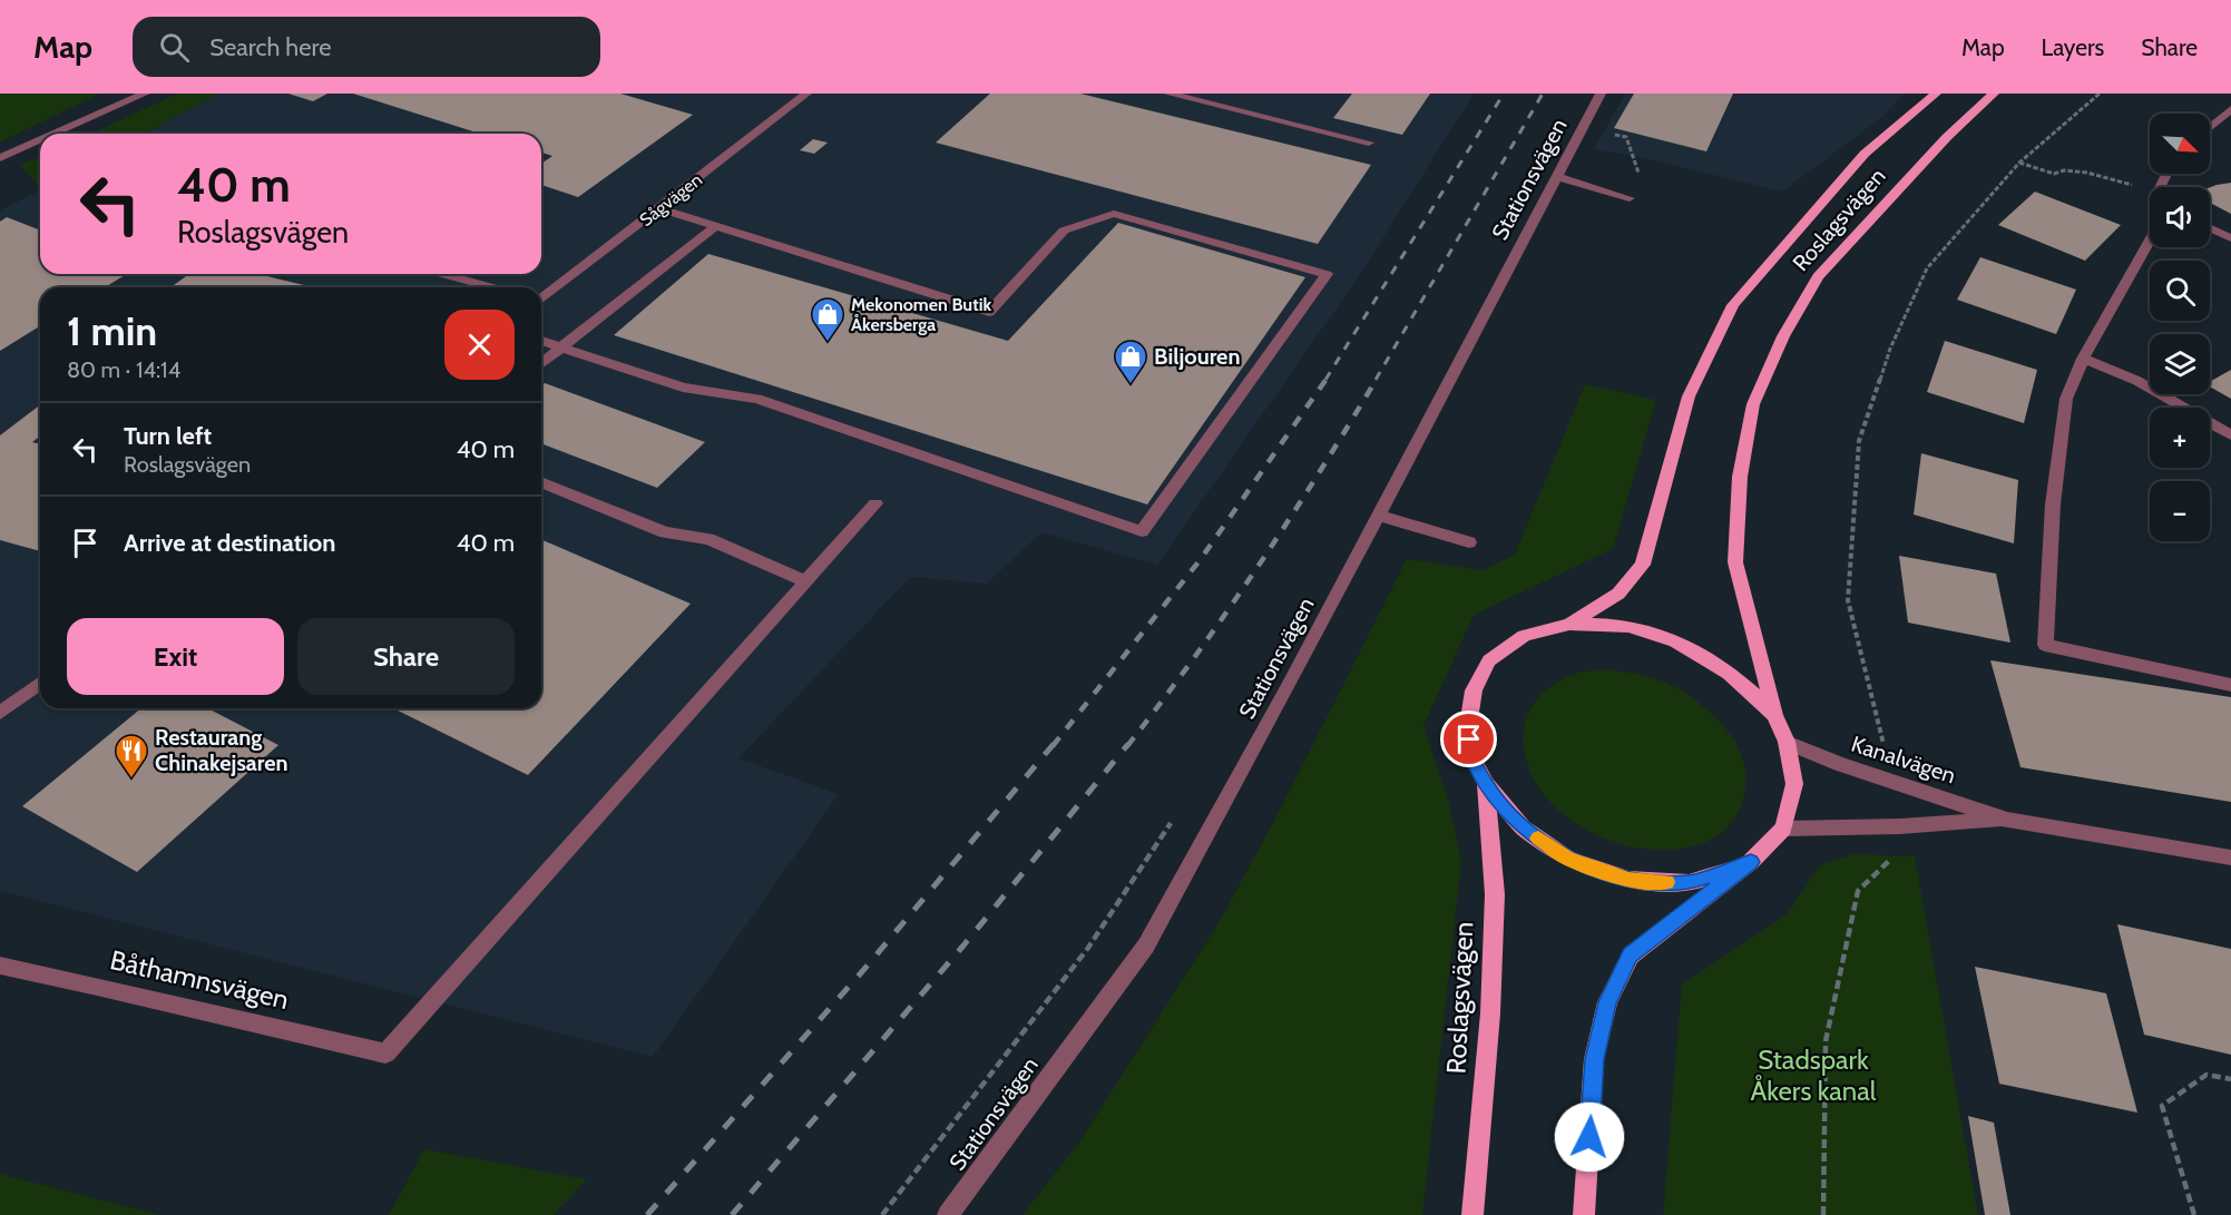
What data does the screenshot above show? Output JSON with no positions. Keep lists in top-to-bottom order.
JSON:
{
  "streets": {
    "main road": ["Roslagsvägen"],
    "street": [
      "Stationsvägen",
      "Sågvägen",
      "Kanalvägen",
      "Båthamnsvägen"
    ]
  },
  "crossings": [
    ["Roslagsvägen", "Kanalvägen"]
  ],
  "parks": ["Stadspark Åkers kanal"],
  "places": {
    "shop": ["Mekonomen Butik Åkersberga", "Biljouren"],
    "restaurant": ["Restaurang Chinakejsaren"]
  },
  "north": "bottom right",
  "page": {
    "header": "Map",
    "search": "Search here",
    "nav": ["Map", "Layers", "Share"],
    "map_buttons": ["+", "−"],
    "turn": ["40 m", "Roslagsvägen"],
    "heading": ["1 min", "80 m · 14:14"],
    "list": [
      {
        "name": "Turn left",
        "note": "Roslagsvägen",
        "value": "40 m"
      },
      {
        "name": "Arrive at destination",
        "value": "40 m"
      }
    ],
    "buttons": ["Exit", "Share"]
  }
}
